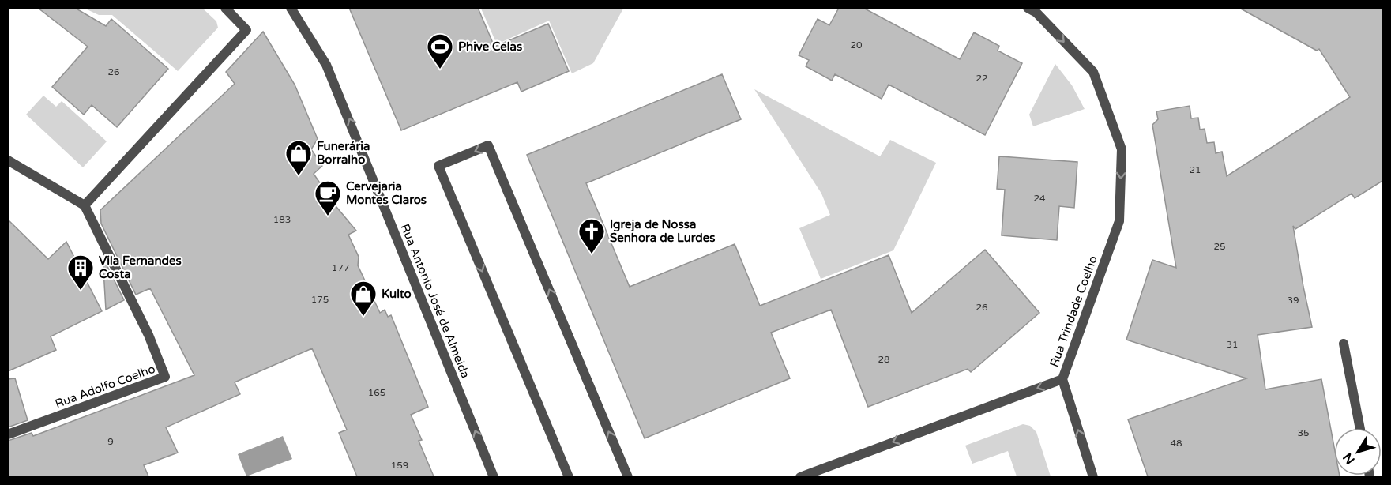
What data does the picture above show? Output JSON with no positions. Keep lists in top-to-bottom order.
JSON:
{
  "streets": {
    "street": ["Rua António José de Almeida", "Rua Trindade Coelho", "Rua Adolfo Coelho"]
  },
  "one_way": ["Rua António José de Almeida"],
  "places": {
    "sports": ["Phive Celas"],
    "shop": ["Funerária Borralho", "Kulto"],
    "cafe": ["Cervejaria Montes Claros"],
    "church": ["Igreja de Nossa Senhora de Lurdes"],
    "building": ["Vila Fernandes Costa"]
  },
  "house_numbers": [
    "20",
    "26",
    "22",
    "21",
    "24",
    "183",
    "25",
    "177",
    "175",
    "39",
    "26",
    "31",
    "28",
    "165",
    "35",
    "9",
    "48",
    "159"
  ],
  "north": "bottom left"
}
